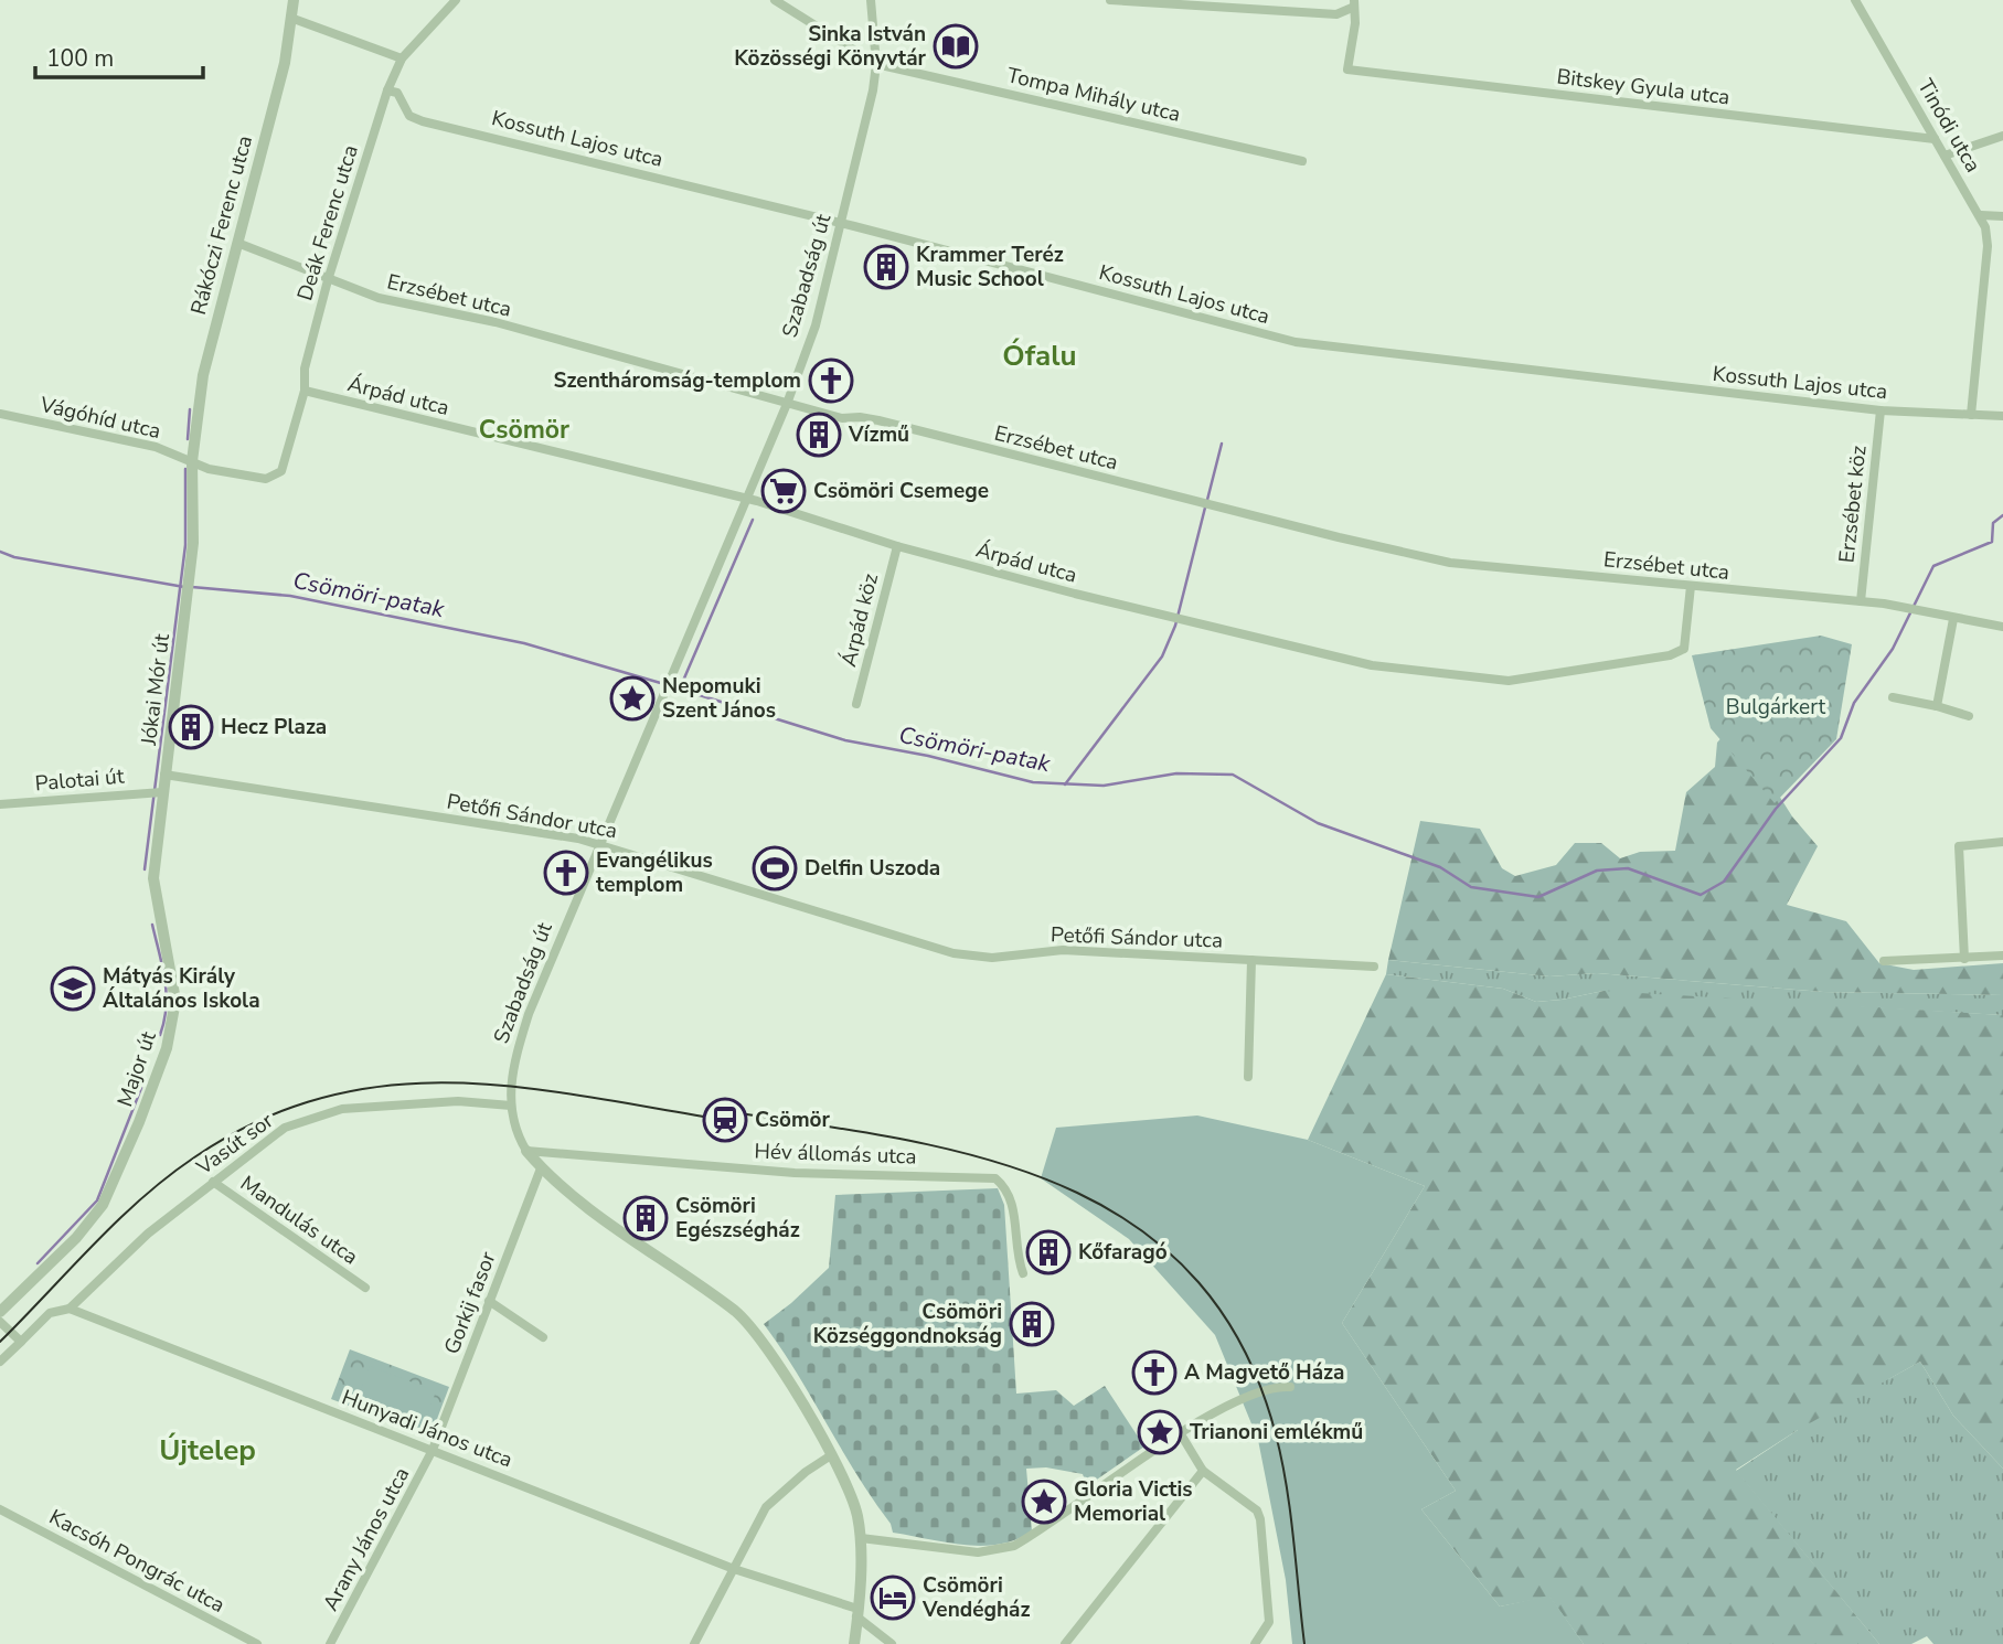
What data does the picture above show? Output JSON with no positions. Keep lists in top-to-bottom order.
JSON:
{
  "streets": {
    "street": [
      "Bitskey Gyula utca",
      "Tompa Mihály utca",
      "Tinódi utca",
      "Kossuth Lajos utca",
      "Deák Ferenc utca",
      "Rákóczi Ferenc utca",
      "Szabadság út",
      "Erzsébet utca",
      "Árpád utca",
      "Vágóhíd utca",
      "Erzsébet köz",
      "Árpád köz",
      "Jókai Mór út",
      "Palotai út",
      "Petőfi Sándor utca",
      "Major út",
      "Vasút sor",
      "Hév állomás utca",
      "Mandulás utca",
      "Gorkij fasor",
      "Hunyadi János utca",
      "Arany János utca",
      "Kacsóh Pongrác utca"
    ]
  },
  "crossings": [
    ["Bitskey Gyula utca", "Tinódi utca"],
    ["Tompa Mihály utca", "Szabadság út"],
    ["Tinódi utca", "Kossuth Lajos utca"],
    ["Kossuth Lajos utca", "Deák Ferenc utca"],
    ["Kossuth Lajos utca", "Szabadság út"],
    ["Kossuth Lajos utca", "Erzsébet köz"],
    ["Deák Ferenc utca", "Erzsébet utca"],
    ["Deák Ferenc utca", "Árpád utca"],
    ["Deák Ferenc utca", "Vágóhíd utca"],
    ["Rákóczi Ferenc utca", "Erzsébet utca"],
    ["Rákóczi Ferenc utca", "Vágóhíd utca"],
    ["Rákóczi Ferenc utca", "Jókai Mór út"],
    ["Szabadság út", "Erzsébet utca"],
    ["Szabadság út", "Árpád utca"],
    ["Szabadság út", "Petőfi Sándor utca"],
    ["Szabadság út", "Vasút sor"],
    ["Szabadság út", "Hév állomás utca"],
    ["Szabadság út", "Gorkij fasor"],
    ["Szabadság út", "Hunyadi János utca"],
    ["Erzsébet utca", "Árpád utca"],
    ["Erzsébet utca", "Erzsébet köz"],
    ["Árpád utca", "Árpád köz"],
    ["Vágóhíd utca", "Jókai Mór út"],
    ["Jókai Mór út", "Palotai út"],
    ["Jókai Mór út", "Petőfi Sándor utca"],
    ["Jókai Mór út", "Major út"],
    ["Palotai út", "Major út"],
    ["Vasút sor", "Mandulás utca"],
    ["Vasút sor", "Hunyadi János utca"],
    ["Gorkij fasor", "Hunyadi János utca"],
    ["Gorkij fasor", "Arany János utca"],
    ["Hunyadi János utca", "Arany János utca"]
  ],
  "districts": ["Ófalu", "Csömör", "Újtelep"],
  "water": ["Csömöri-patak"],
  "parks": ["Bulgárkert"],
  "places": {
    "library": ["Sinka István Közösségi Könyvtár"],
    "building": [
      "Krammer Teréz Music School",
      "Vízmű",
      "Hecz Plaza",
      "Csömöri Egészségház",
      "Kőfaragó",
      "Csömöri Községgondnokság"
    ],
    "church": ["Szentháromság-templom", "Evangélikus templom", "A Magvető Háza"],
    "supermarket": ["Csömöri Csemege"],
    "place": ["Nepomuki Szent János", "Trianoni emlékmű", "Gloria Victis Memorial"],
    "sports": ["Delfin Uszoda"],
    "school or university": ["Mátyás Király Általános Iskola"],
    "station": ["Csömör"],
    "hotel": ["Csömöri Vendégház"]
  },
  "scale_bar": "100 m"
}
